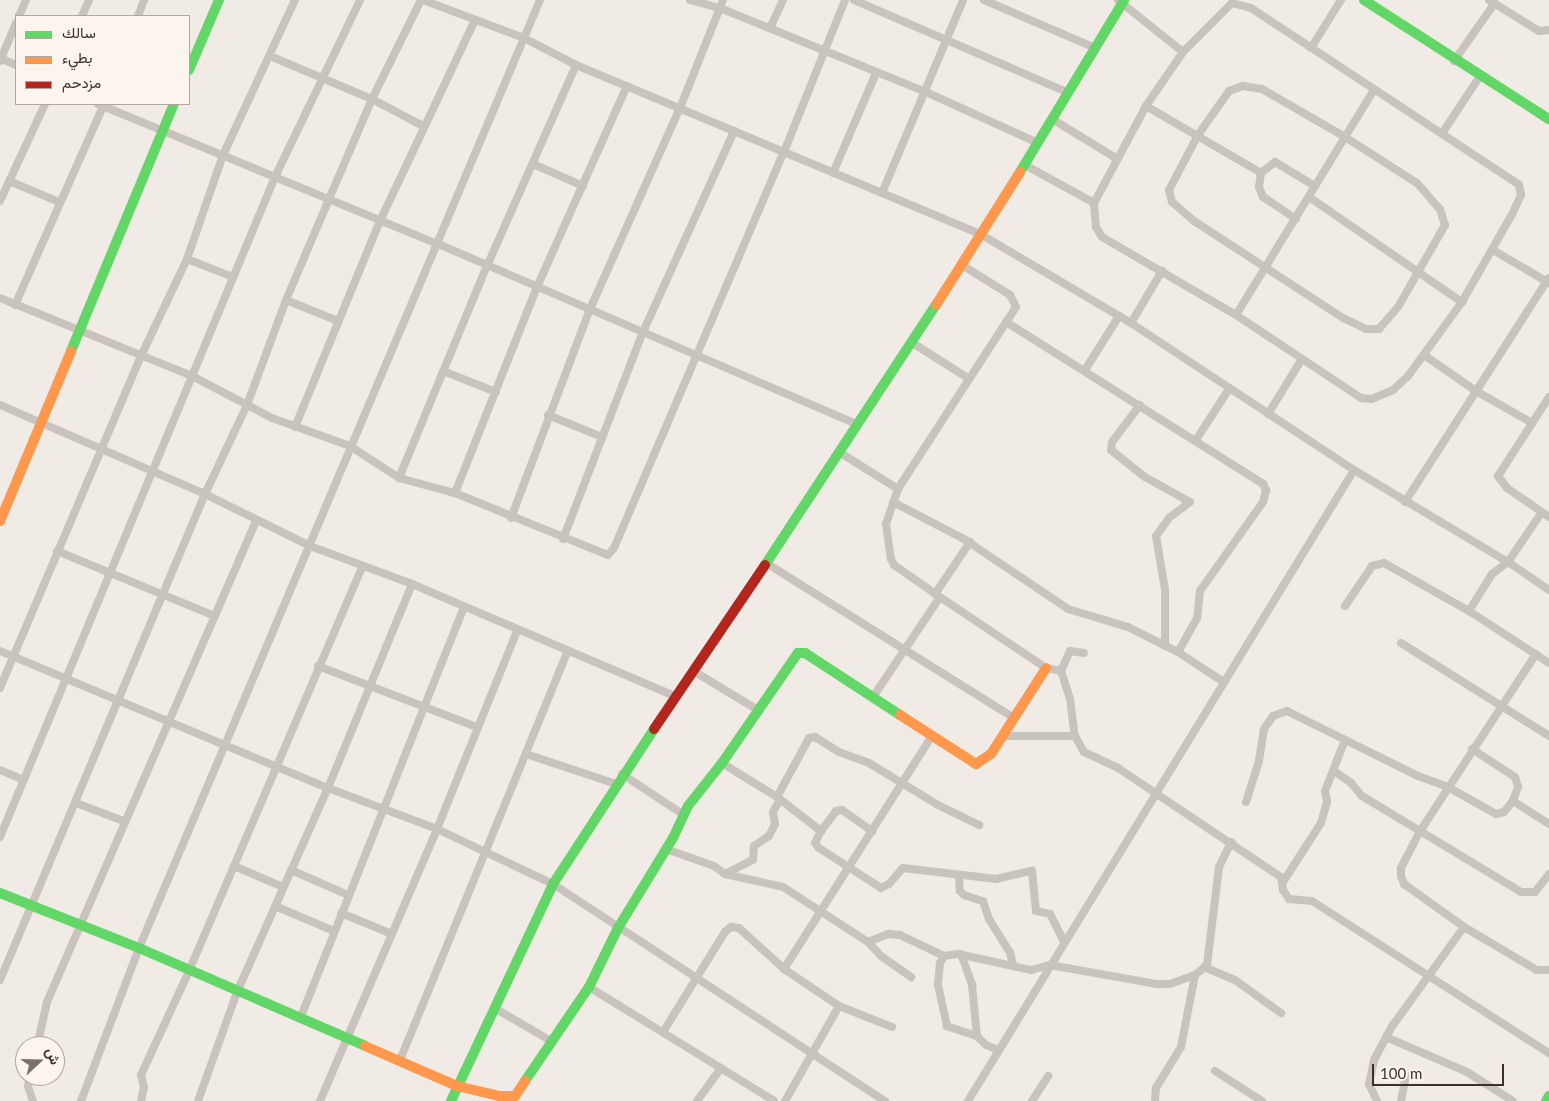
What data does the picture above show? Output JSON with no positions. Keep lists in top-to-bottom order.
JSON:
{
  "legend": ["سالك", "بطيء", "مزدحم"],
  "scale_bar": "100 m",
  "north": "right"
}
